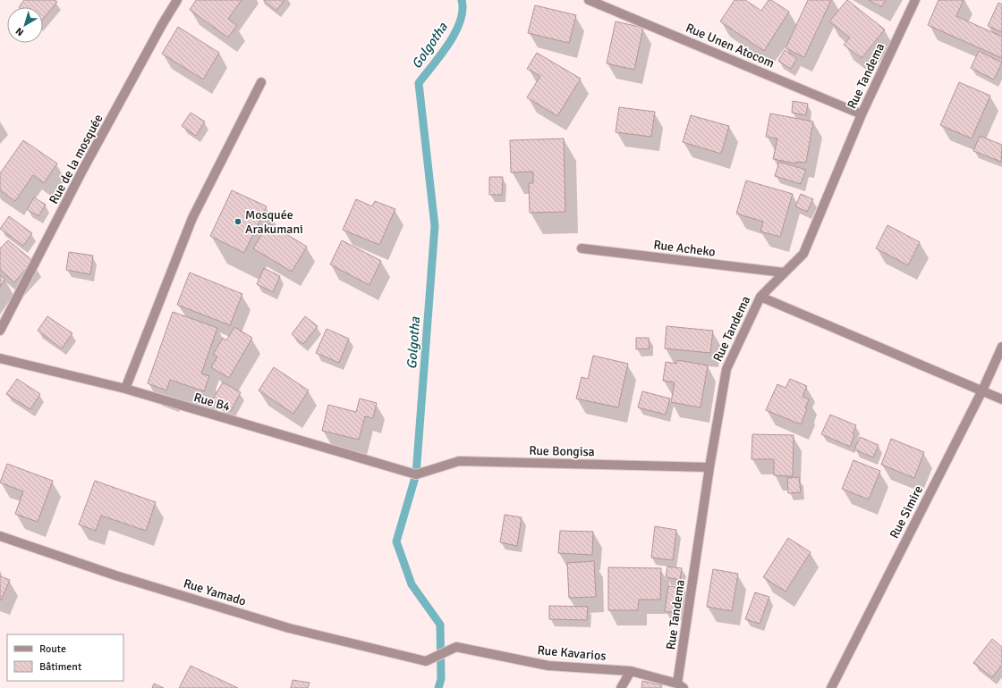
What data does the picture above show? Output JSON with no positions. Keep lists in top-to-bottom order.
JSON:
{
  "streets": {
    "street": [
      "Rue Unen Atocom",
      "Rue Tandema",
      "Rue de la mosquée",
      "Rue Acheko",
      "Rue B4",
      "Rue Bongisa",
      "Rue Simire",
      "Rue Yamado",
      "Rue Kavarios"
    ]
  },
  "crossings": [
    ["Rue Unen Atocom", "Rue Tandema"],
    ["Rue Tandema", "Rue Acheko"],
    ["Rue Tandema", "Rue Bongisa"],
    ["Rue Tandema", "Rue Kavarios"],
    ["Rue B4", "Rue Bongisa"],
    ["Rue Yamado", "Rue Kavarios"]
  ],
  "water": ["Golgotha"],
  "places": ["Mosquée Arakumani"],
  "legend": ["Route", "Bâtiment"],
  "north": "bottom left"
}
